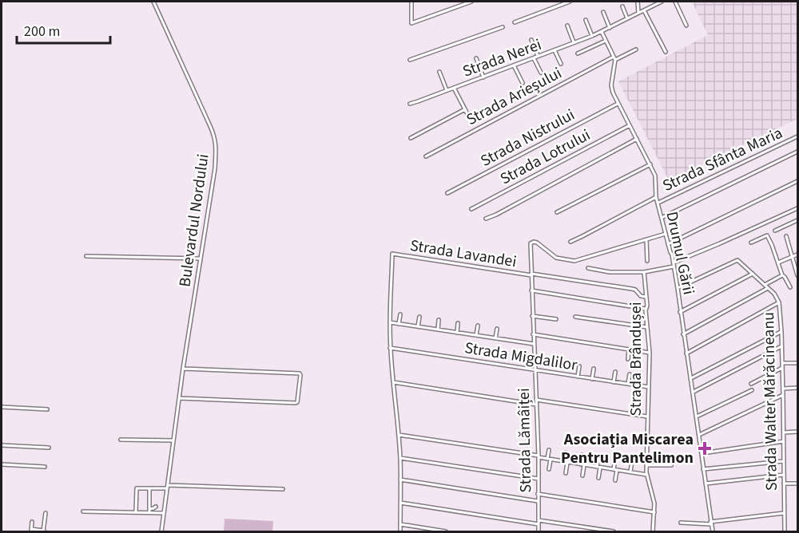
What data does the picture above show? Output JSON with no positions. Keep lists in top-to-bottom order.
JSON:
{
  "streets": {
    "street": [
      "Strada Nerei",
      "Strada Arieșului",
      "Strada Nistrului",
      "Strada Lotrului",
      "Strada Sfânta Maria",
      "Bulevardul Nordului",
      "Strada Lavandei",
      "Drumul Gării",
      "Strada Migdalilor",
      "Strada Brândușei",
      "Strada Walter Mărăcineanu",
      "Strada Lămâiței"
    ]
  },
  "crossings": [
    ["Strada Arieșului", "Drumul Gării"],
    ["Strada Nistrului", "Drumul Gării"],
    ["Strada Lotrului", "Drumul Gării"],
    ["Strada Sfânta Maria", "Drumul Gării"],
    ["Strada Lavandei", "Strada Brândușei"],
    ["Strada Lavandei", "Strada Lămâiței"],
    ["Drumul Gării", "Strada Walter Mărăcineanu"],
    ["Strada Migdalilor", "Strada Brândușei"],
    ["Strada Migdalilor", "Strada Lămâiței"]
  ],
  "places": {
    "health": ["Asociația Miscarea Pentru Pantelimon"]
  },
  "scale_bar": "200 m"
}
